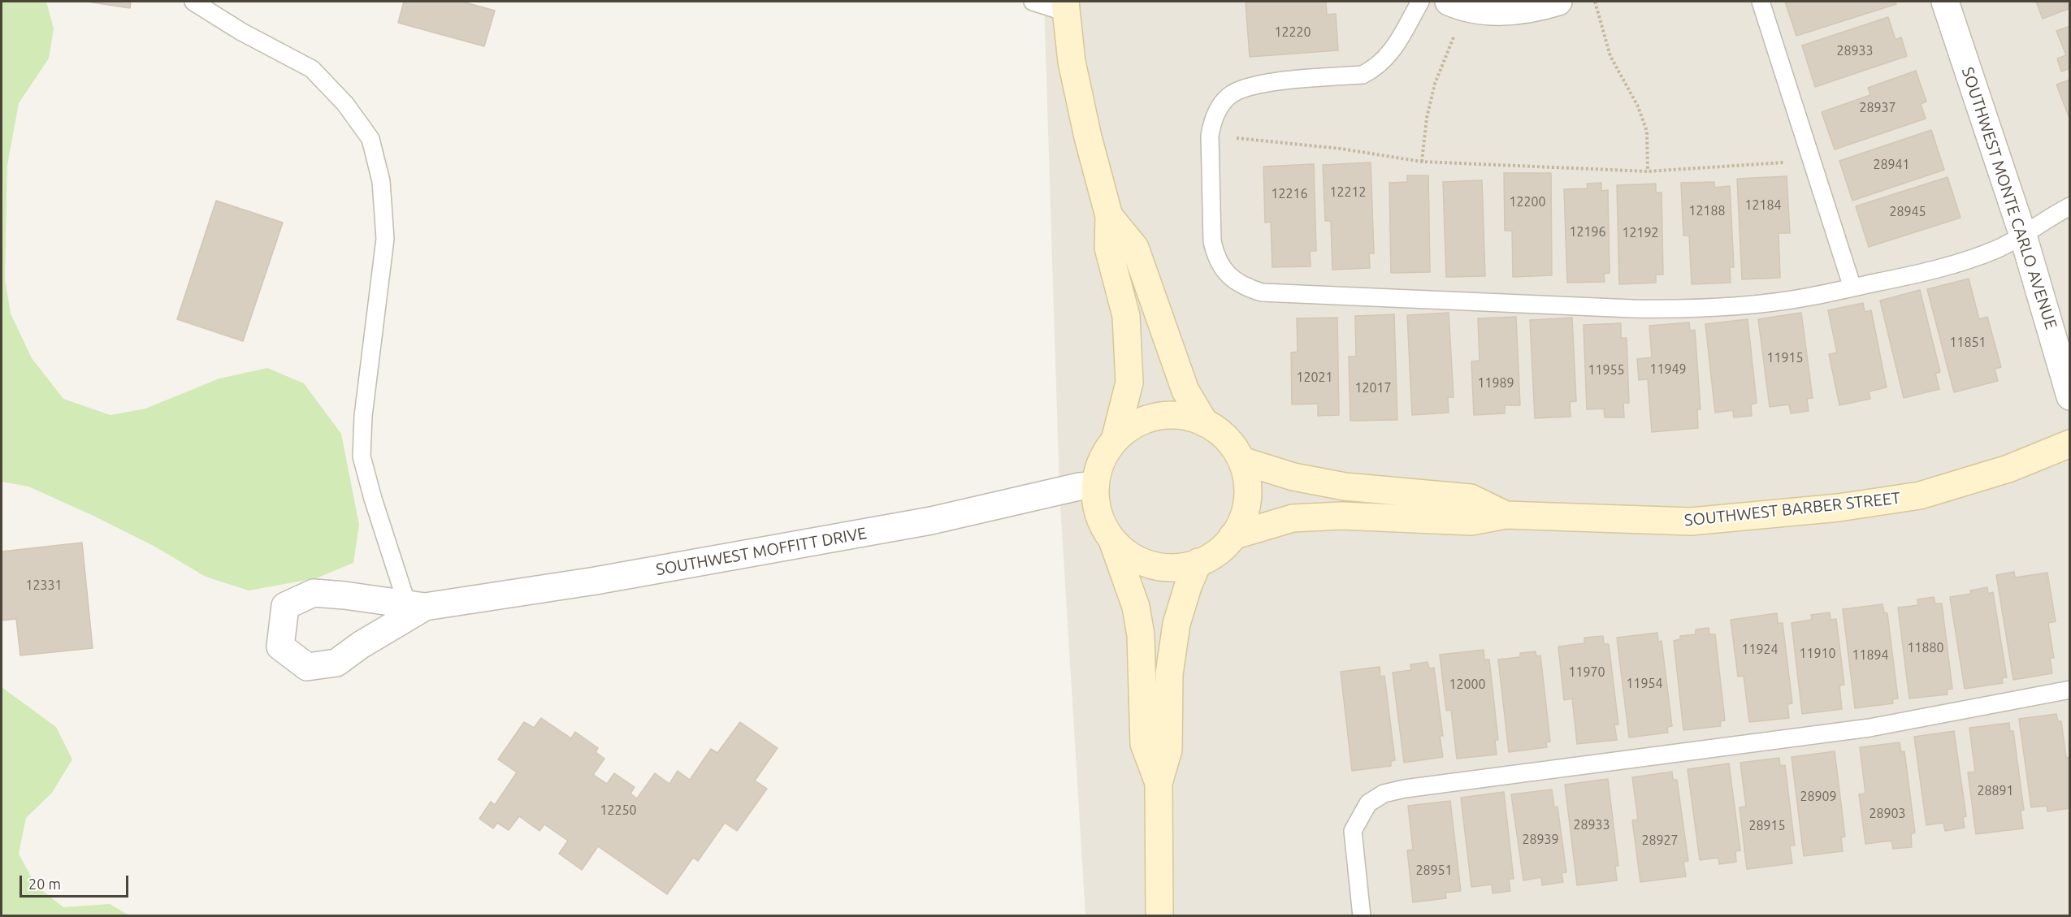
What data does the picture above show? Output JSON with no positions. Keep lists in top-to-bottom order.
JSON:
{
  "streets": {
    "main road": ["SOUTHWEST BARBER STREET"],
    "street": ["SOUTHWEST MONTE CARLO AVENUE", "SOUTHWEST MOFFITT DRIVE"]
  },
  "crossings": [
    ["SOUTHWEST BARBER STREET", "SOUTHWEST MOFFITT DRIVE"]
  ],
  "house_numbers": [
    "12220",
    "28933",
    "28937",
    "28941",
    "12212",
    "12216",
    "12200",
    "12184",
    "12188",
    "28945",
    "12196",
    "12192",
    "11851",
    "11915",
    "11949",
    "11955",
    "12021",
    "11989",
    "12017",
    "12331",
    "11880",
    "11924",
    "11910",
    "11894",
    "11970",
    "11954",
    "12000",
    "28891",
    "28909",
    "12250",
    "28903",
    "28933",
    "28915",
    "28939",
    "28927",
    "28951"
  ],
  "scale_bar": "20 m"
}
